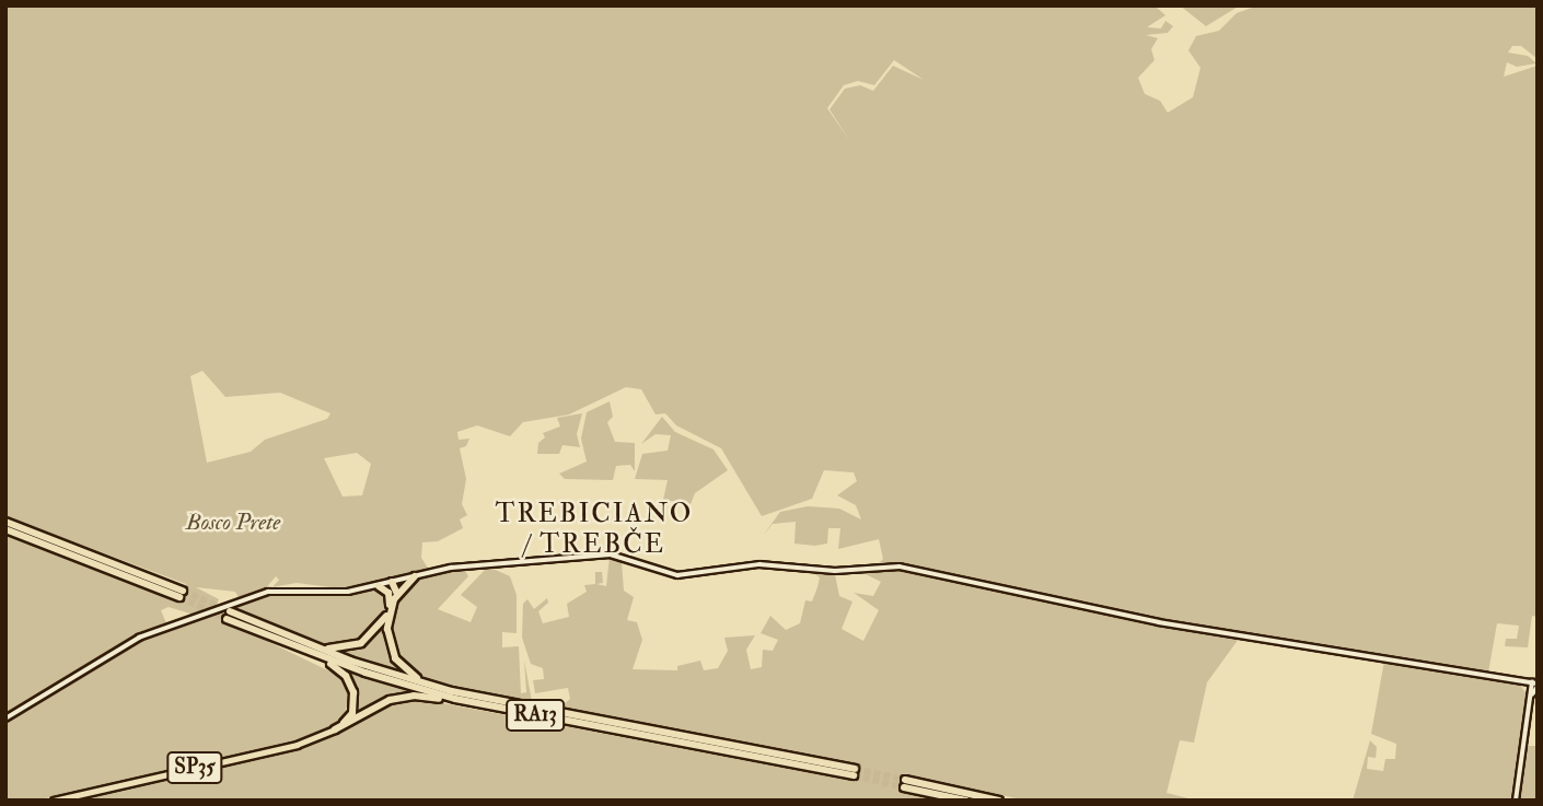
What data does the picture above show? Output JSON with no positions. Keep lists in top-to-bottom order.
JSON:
{
  "streets": {
    "highway": ["RA13"],
    "main road": ["SP35"]
  },
  "districts": ["TREBICIANO / TREBČE"],
  "parks": ["Bosco Prete"]
}
